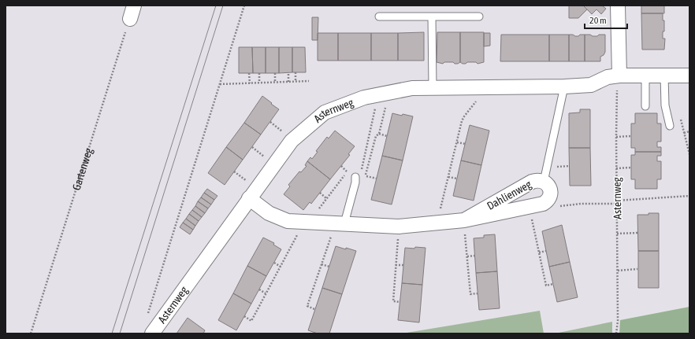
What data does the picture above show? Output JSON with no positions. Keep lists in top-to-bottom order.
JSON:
{
  "streets": {
    "street": ["Asternweg", "Dahlienweg"],
    "path": ["Gartenweg"]
  },
  "crossings": [
    ["Asternweg", "Dahlienweg"]
  ],
  "scale_bar": "20 m"
}
